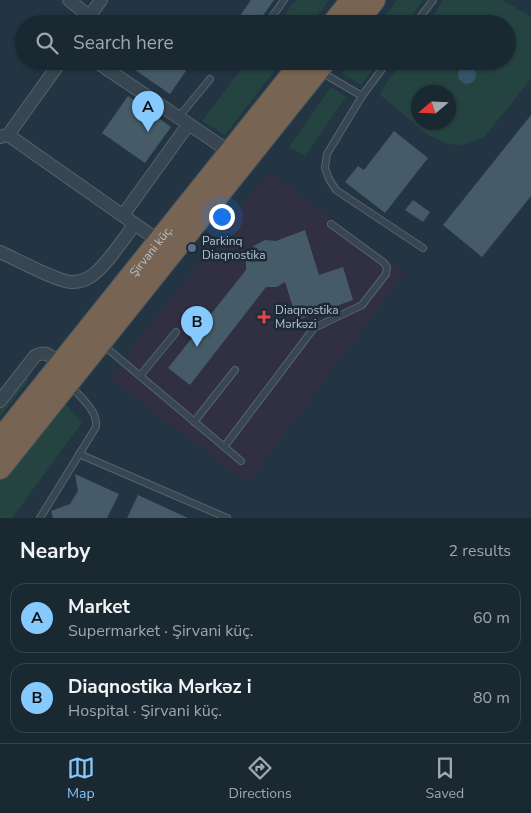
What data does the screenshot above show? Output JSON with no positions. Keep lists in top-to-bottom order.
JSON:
{
  "streets": {
    "highway": ["Şirvani küç."]
  },
  "places": {
    "other": ["Parkinq Diaqnostika"],
    "health": ["Diaqnostika Mərkəzi"]
  },
  "north": "left",
  "page": {
    "search": "Search here",
    "pins": ["A", "B"],
    "heading": ["Nearby", "2 results"],
    "list": [
      {
        "mark": "A",
        "name": "Market",
        "note": "Supermarket · Şirvani küç.",
        "value": "60 m"
      },
      {
        "mark": "B",
        "name": "Diaqnostika Mərkəz i",
        "note": "Hospital · Şirvani küç.",
        "value": "80 m"
      }
    ],
    "nav": ["Map", "Directions", "Saved"]
  }
}
